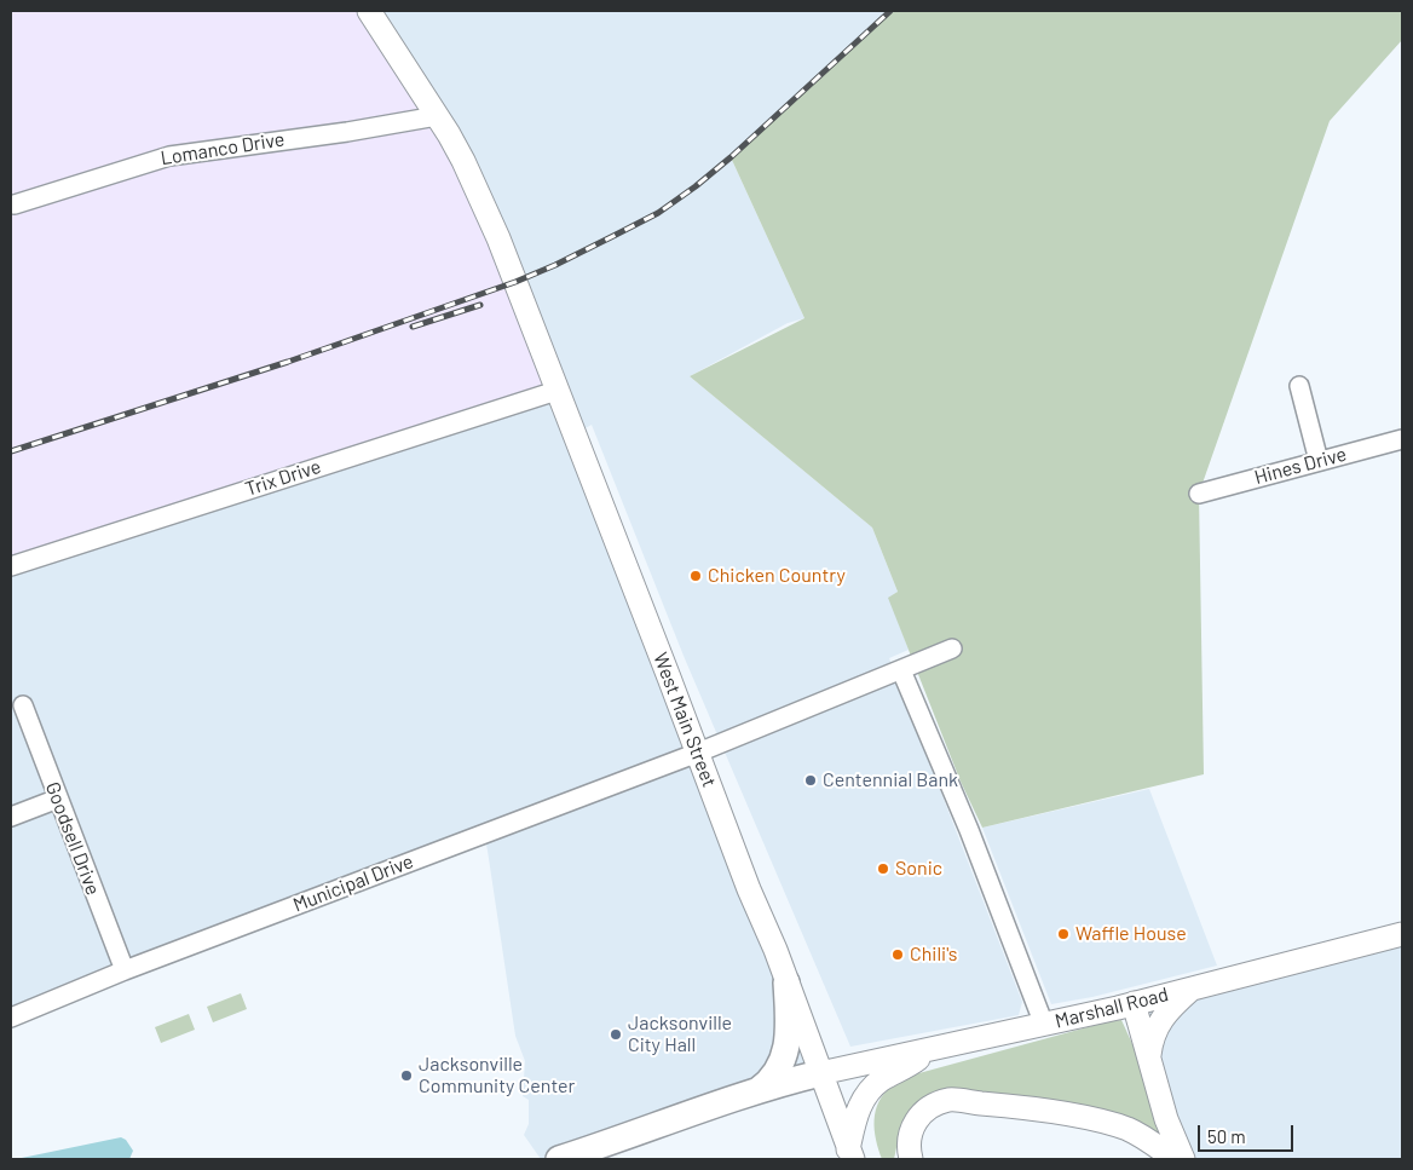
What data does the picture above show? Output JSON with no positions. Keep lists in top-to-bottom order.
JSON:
{
  "streets": {
    "main road": ["West Main Street", "Marshall Road"],
    "street": [
      "Lomanco Drive",
      "Hines Drive",
      "Trix Drive",
      "Goodsell Drive",
      "Municipal Drive"
    ]
  },
  "crossings": [
    ["Lomanco Drive", "West Main Street"],
    ["Trix Drive", "West Main Street"],
    ["West Main Street", "Municipal Drive"],
    ["West Main Street", "Marshall Road"],
    ["Goodsell Drive", "Municipal Drive"]
  ],
  "places": [
    "Chicken Country",
    "Centennial Bank",
    "Sonic",
    "Waffle House",
    "Chili's",
    "Jacksonville City Hall",
    "Jacksonville Community Center"
  ],
  "scale_bar": "50 m"
}
